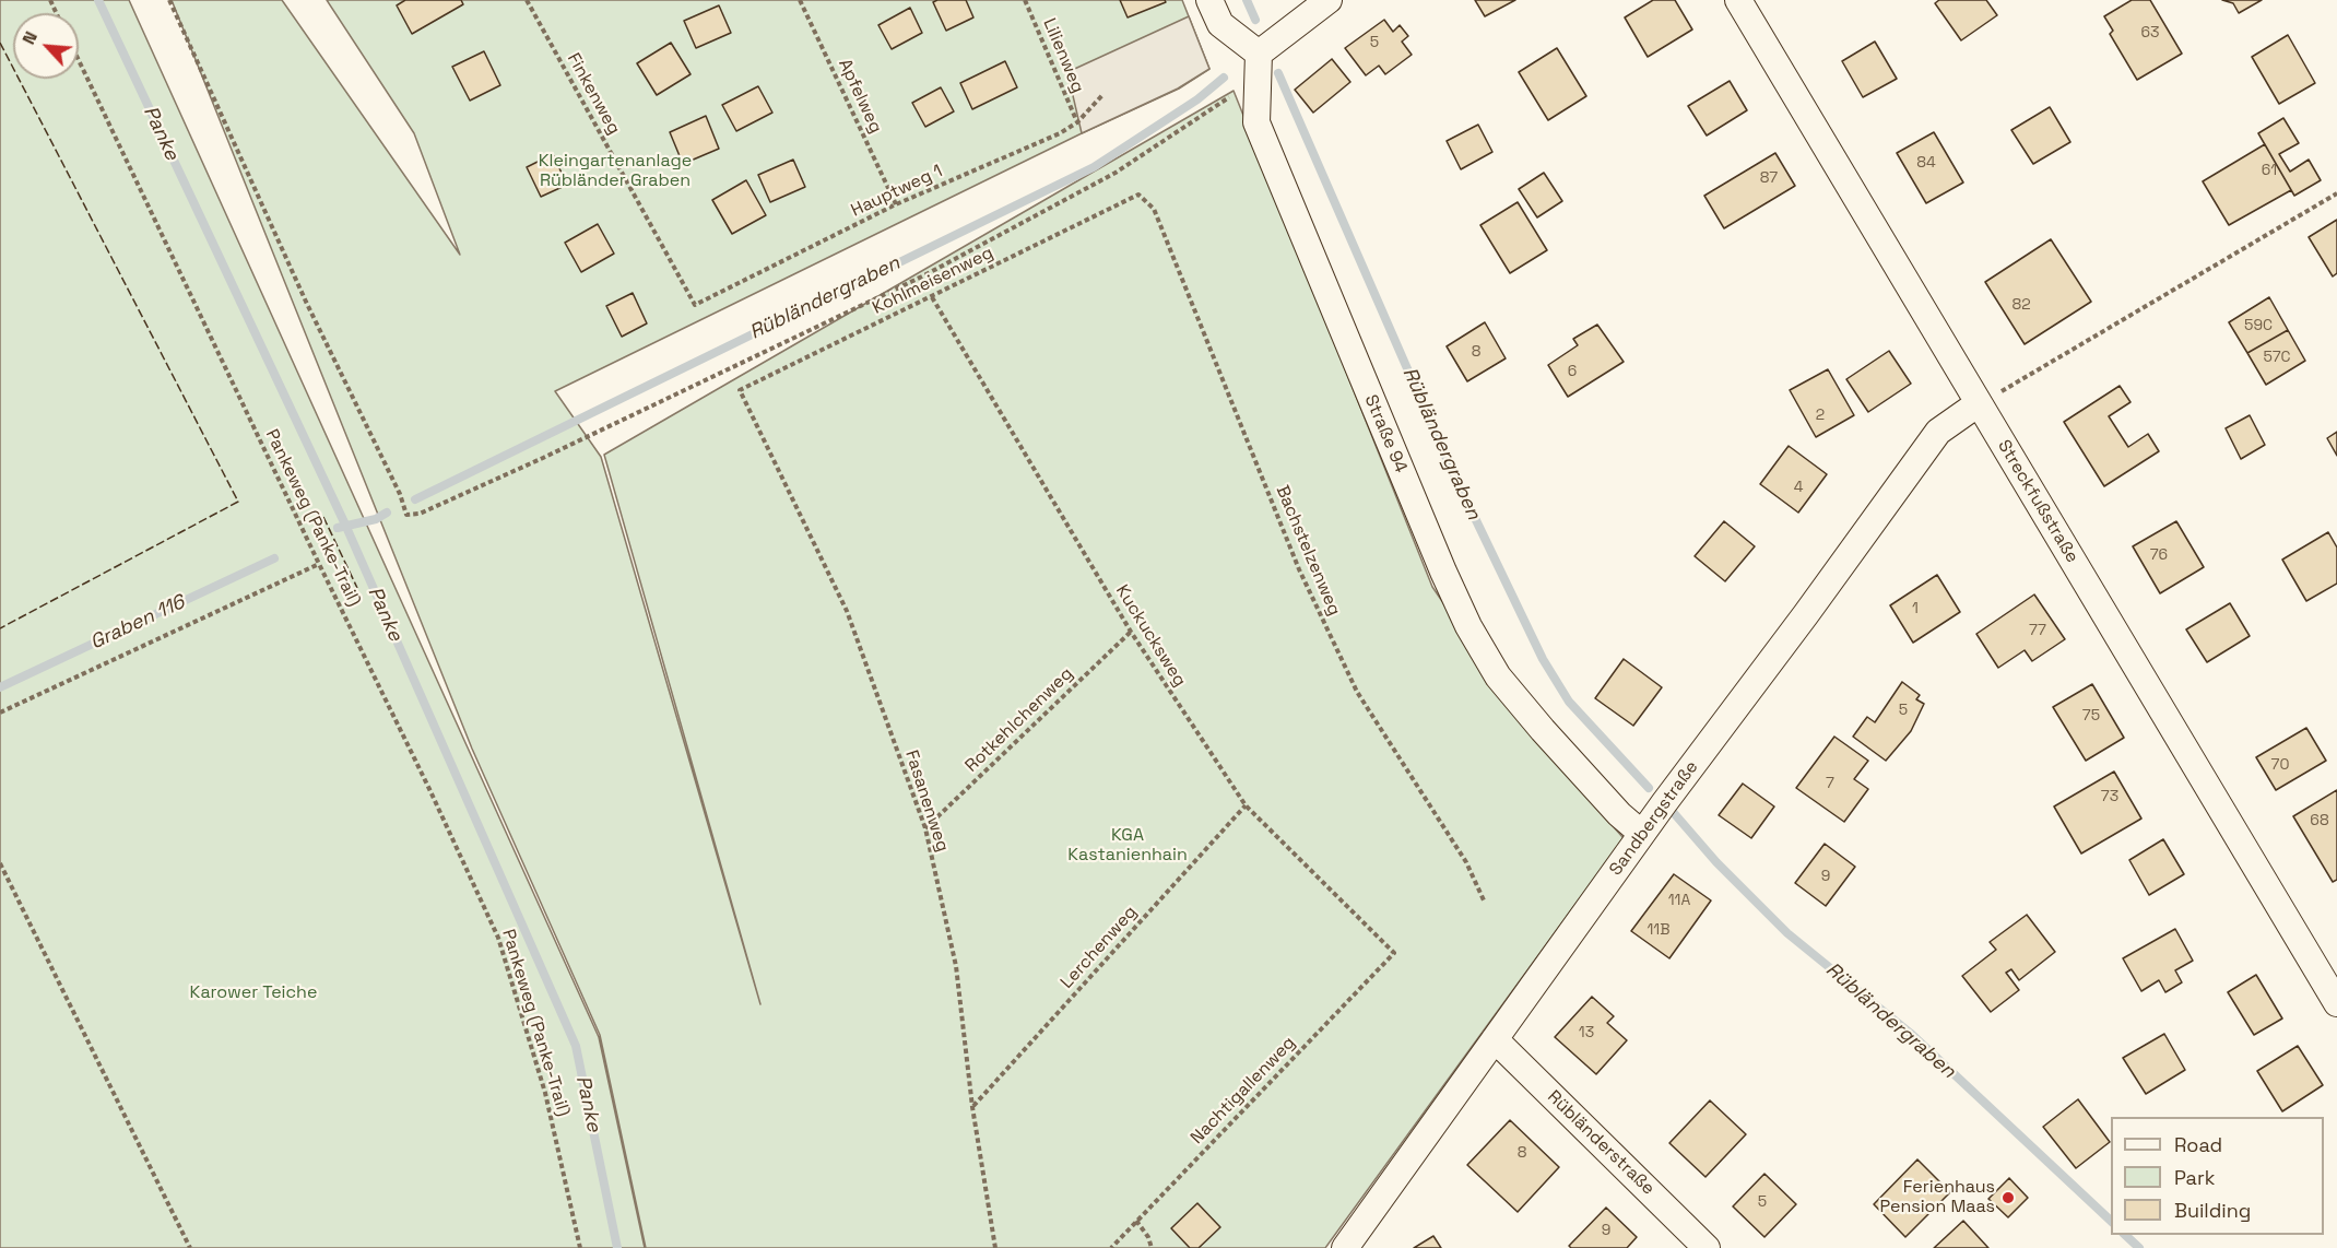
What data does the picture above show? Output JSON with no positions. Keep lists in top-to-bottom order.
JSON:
{
  "streets": {
    "street": [
      "Straße 94",
      "Streckfußstraße",
      "Sandbergstraße",
      "Rübländerstraße"
    ],
    "path": [
      "Lilienweg",
      "Finkenweg",
      "Apfelweg",
      "Hauptweg 1",
      "Kohlmeisenweg",
      "Pankeweg (Panke-Trail)",
      "Bachstelzenweg",
      "Kuckucksweg",
      "Rotkehlchenweg",
      "Fasanenweg",
      "Lerchenweg",
      "Nachtigallenweg"
    ]
  },
  "crossings": [
    ["Lilienweg", "Hauptweg 1"],
    ["Finkenweg", "Hauptweg 1"],
    ["Apfelweg", "Hauptweg 1"],
    ["Kohlmeisenweg", "Bachstelzenweg"],
    ["Kohlmeisenweg", "Kuckucksweg"],
    ["Kohlmeisenweg", "Fasanenweg"],
    ["Straße 94", "Sandbergstraße"],
    ["Streckfußstraße", "Sandbergstraße"],
    ["Kuckucksweg", "Rotkehlchenweg"],
    ["Kuckucksweg", "Lerchenweg"],
    ["Kuckucksweg", "Nachtigallenweg"],
    ["Rotkehlchenweg", "Fasanenweg"],
    ["Fasanenweg", "Lerchenweg"],
    ["Sandbergstraße", "Rübländerstraße"]
  ],
  "water": ["Panke", "Rübländergraben", "Graben 116"],
  "parks": ["Kleingartenanlage Rübländer Graben", "KGA Kastanienhain", "Karower Teiche"],
  "places": ["Ferienhaus Pension Maas"],
  "house_numbers": [
    "63",
    "5",
    "84",
    "61",
    "87",
    "82",
    "59C",
    "8",
    "57C",
    "6",
    "2",
    "4",
    "76",
    "1",
    "77",
    "5",
    "75",
    "70",
    "7",
    "73",
    "68",
    "9",
    "11A",
    "11B",
    "13",
    "8",
    "5",
    "9"
  ],
  "legend": ["Road", "Park", "Building"],
  "north": "top left"
}
